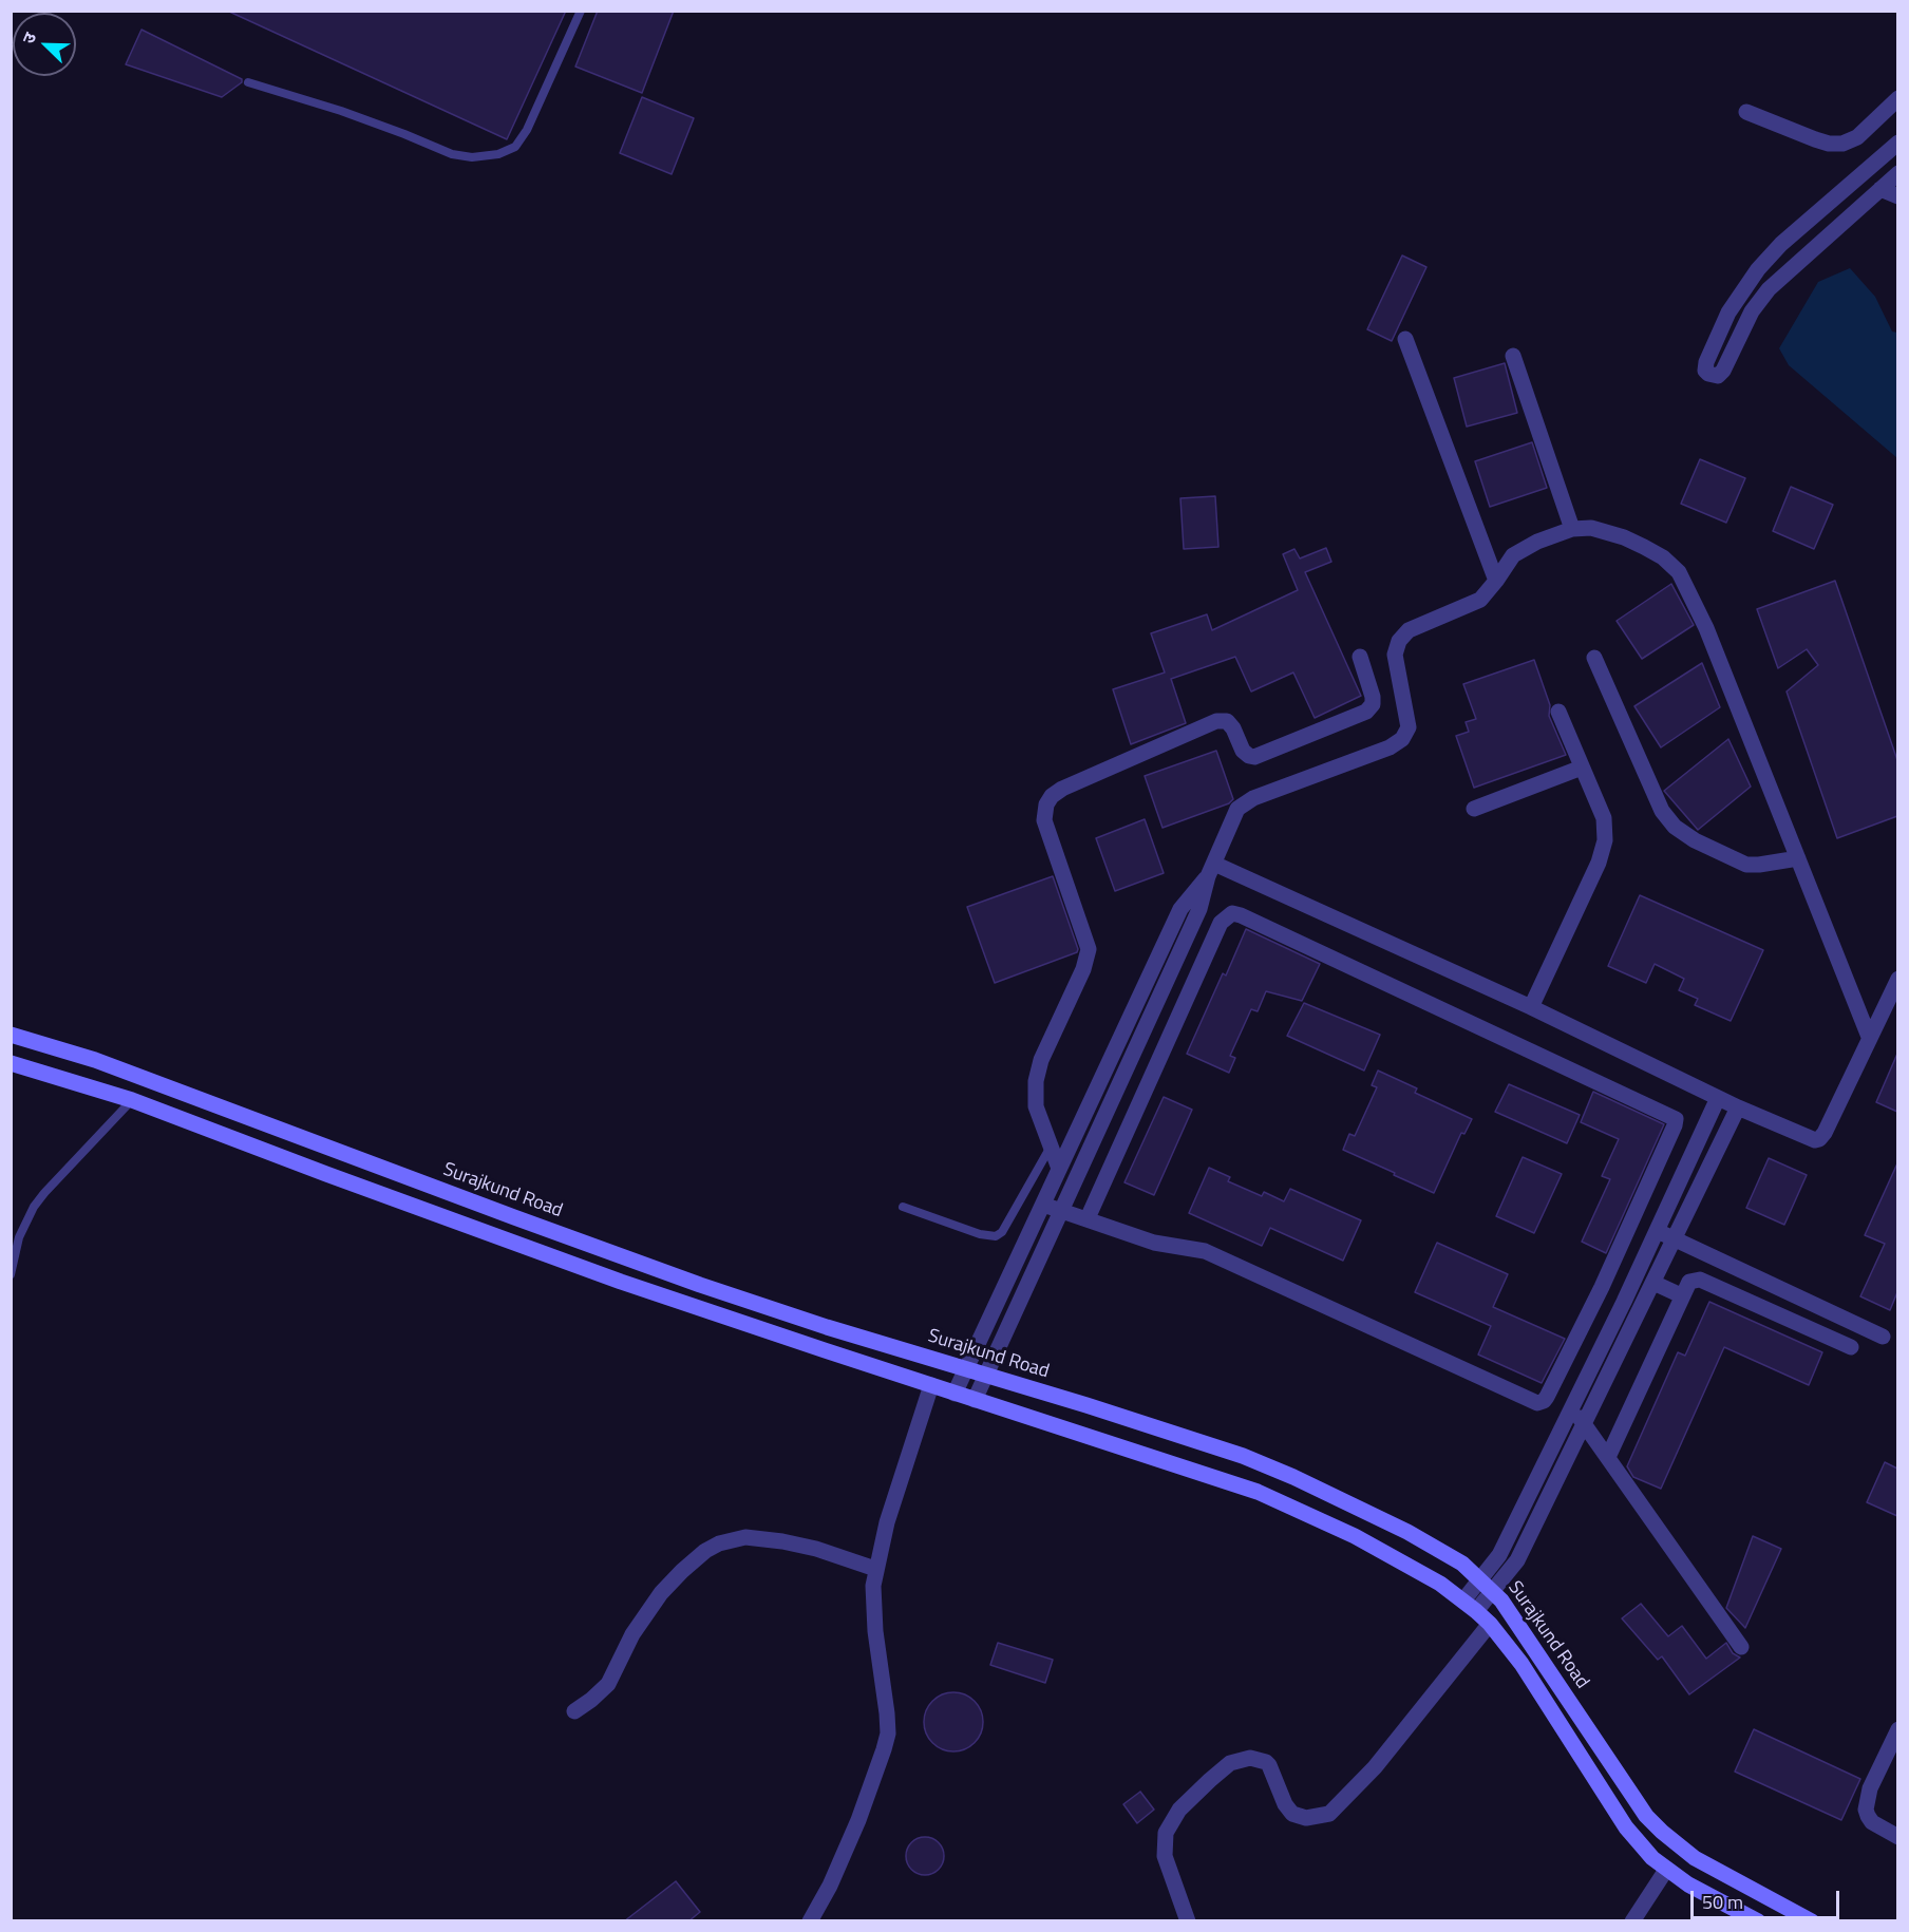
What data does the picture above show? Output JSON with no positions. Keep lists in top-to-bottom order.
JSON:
{
  "streets": {
    "main road": ["Surajkund Road"]
  },
  "scale_bar": "50 m",
  "north": "top left"
}
